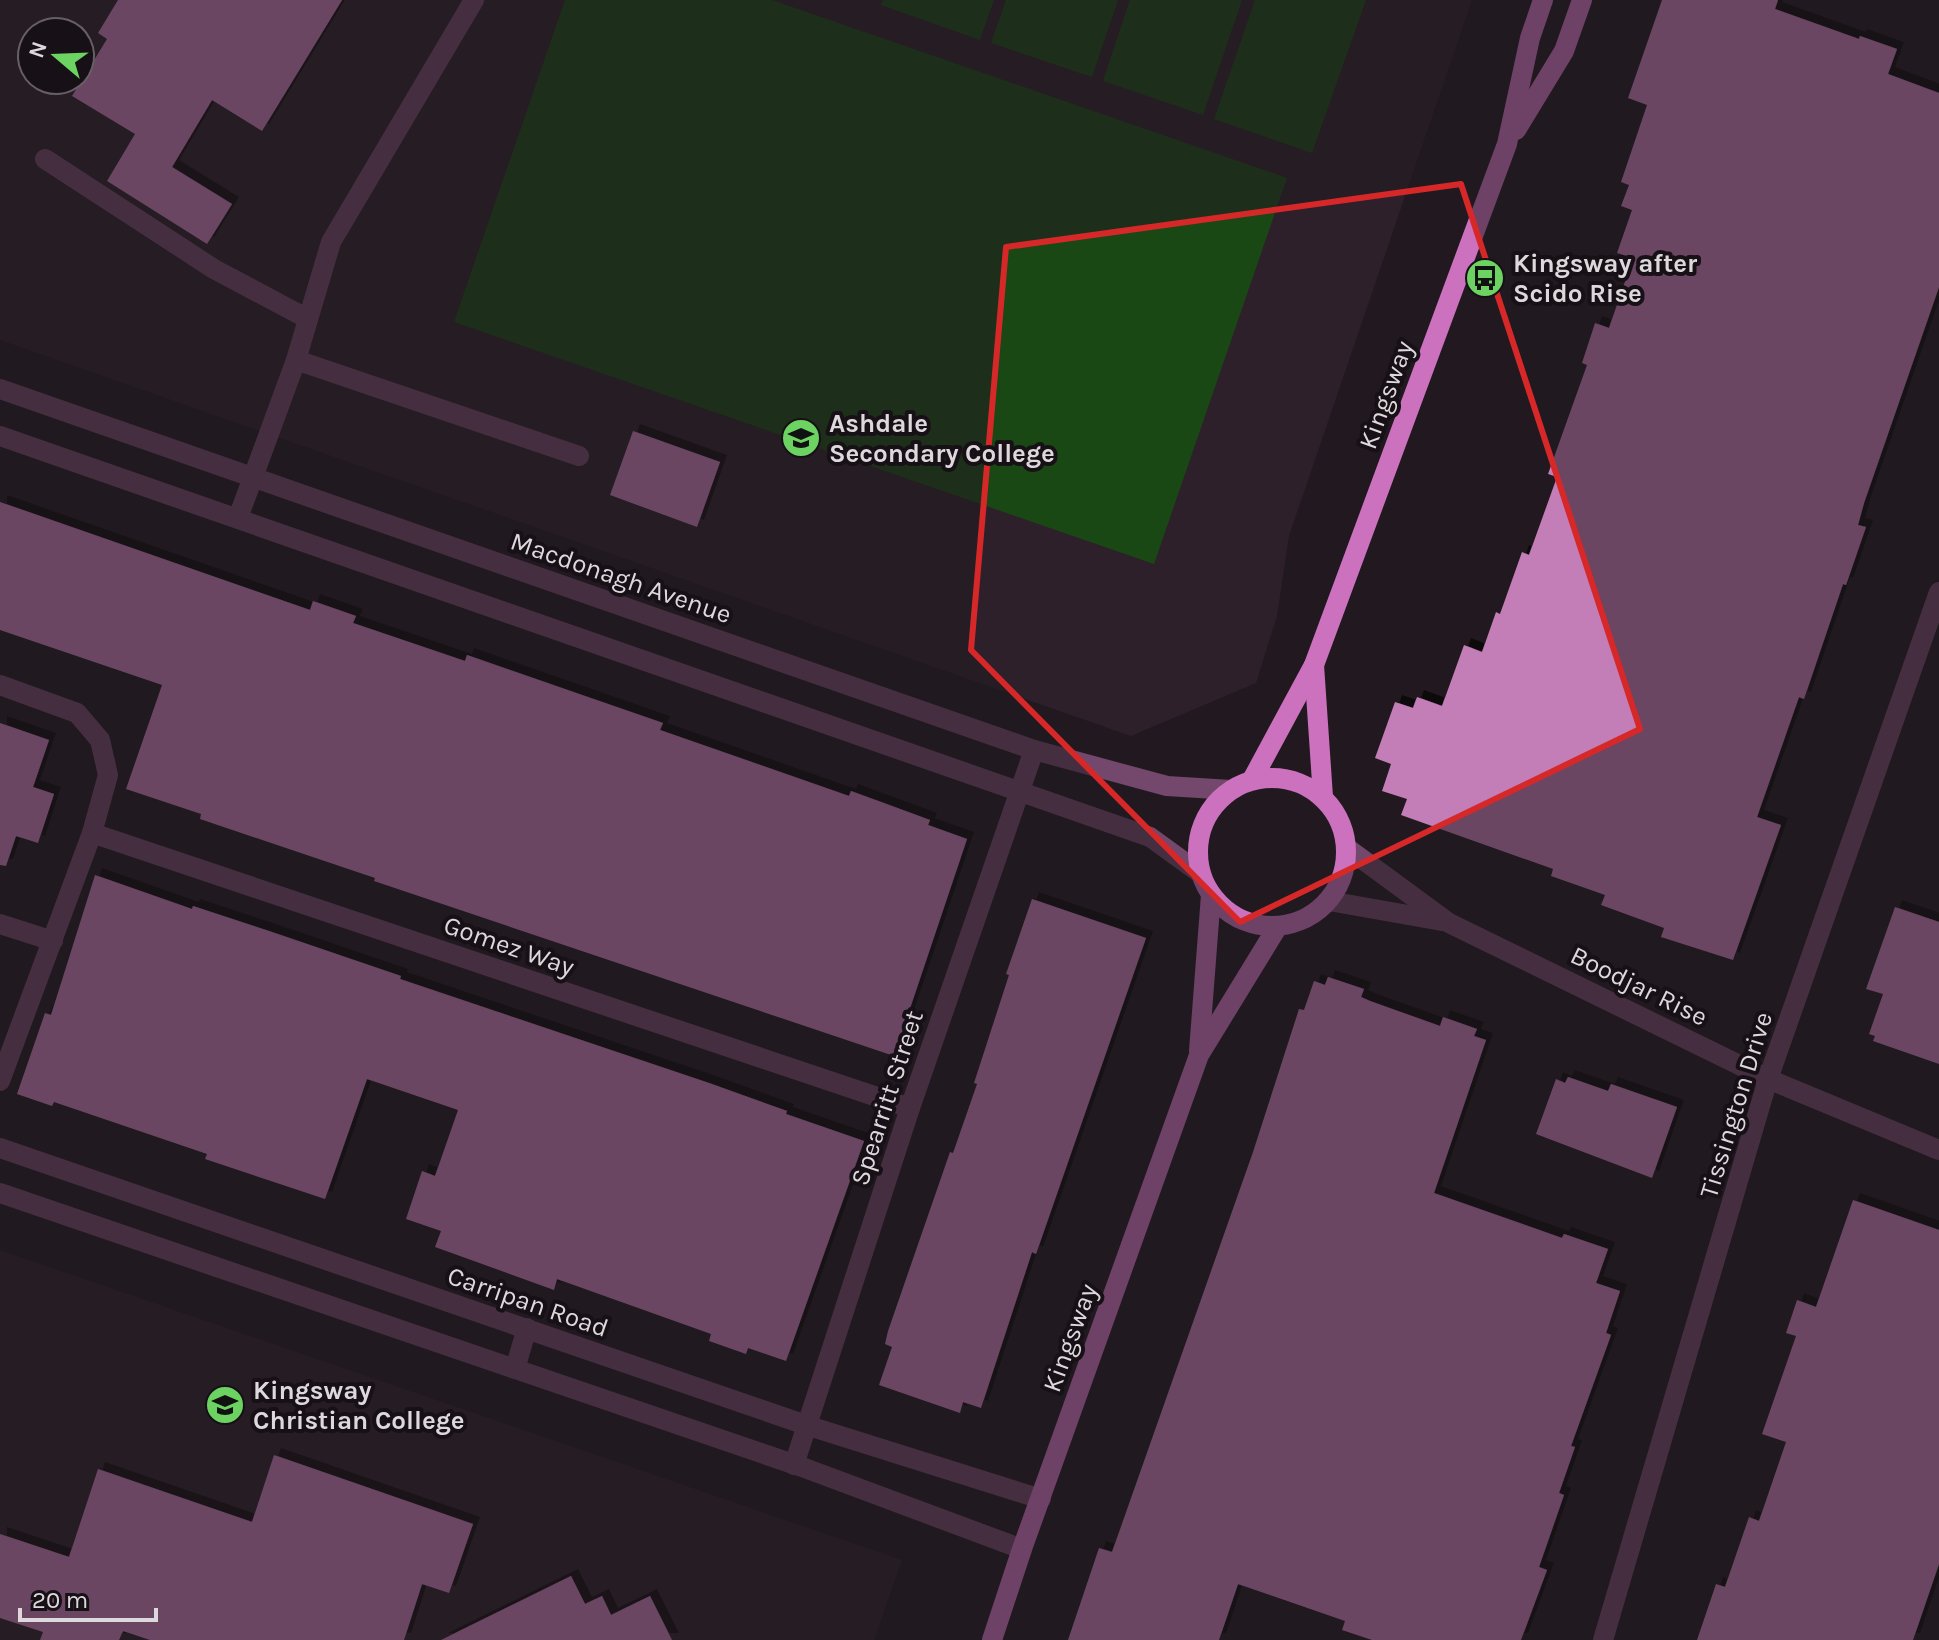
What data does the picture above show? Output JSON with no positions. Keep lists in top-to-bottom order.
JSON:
{
  "streets": {
    "main road": ["Kingsway"],
    "street": [
      "Macdonagh Avenue",
      "Gomez Way",
      "Boodjar Rise",
      "Spearritt Street",
      "Tissington Drive",
      "Carripan Road"
    ]
  },
  "crossings": [
    ["Kingsway", "Macdonagh Avenue"],
    ["Kingsway", "Boodjar Rise"],
    ["Kingsway", "Carripan Road"],
    ["Macdonagh Avenue", "Boodjar Rise"],
    ["Macdonagh Avenue", "Spearritt Street"],
    ["Gomez Way", "Spearritt Street"],
    ["Boodjar Rise", "Tissington Drive"],
    ["Spearritt Street", "Carripan Road"]
  ],
  "places": {
    "bus stop": ["Kingsway after Scido Rise"],
    "school or university": ["Ashdale Secondary College", "Kingsway Christian College"]
  },
  "scale_bar": "20 m",
  "north": "left"
}
